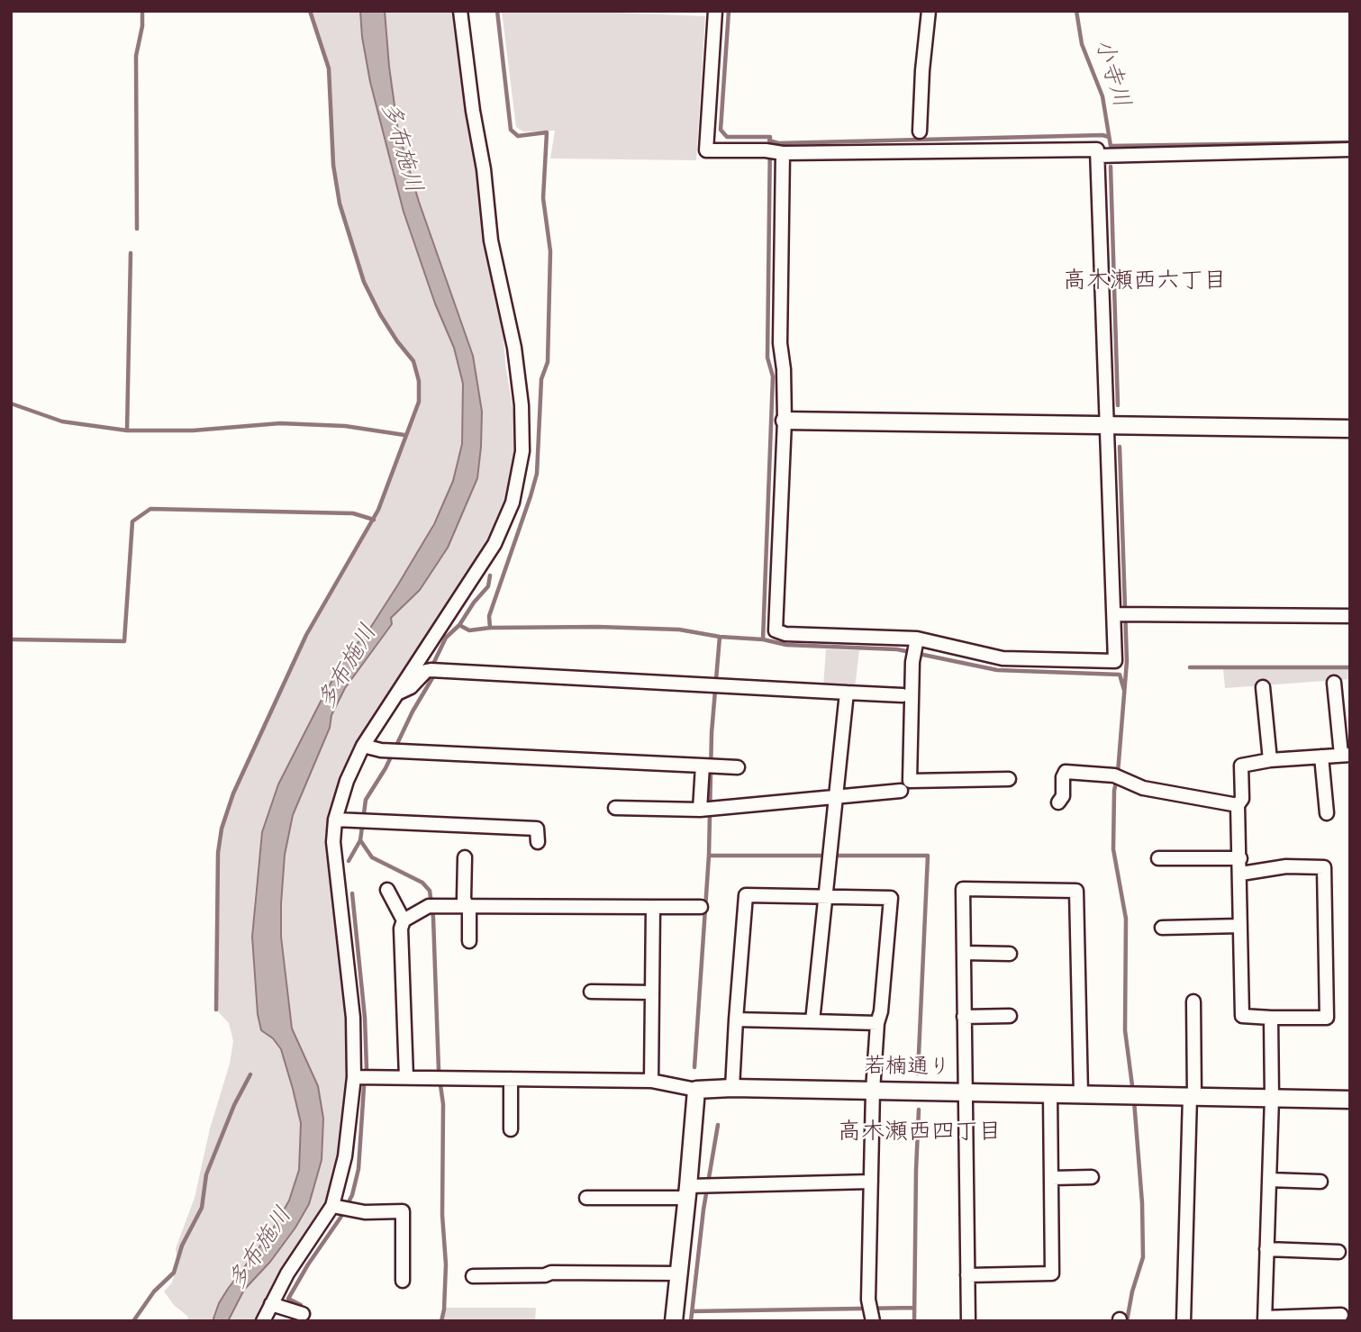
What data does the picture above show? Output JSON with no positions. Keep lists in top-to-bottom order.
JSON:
{
  "streets": {
    "street": ["若楠通り"]
  },
  "districts": ["高木瀬西六丁目", "高木瀬西四丁目"],
  "water": ["小寺川", "多布施川"]
}
